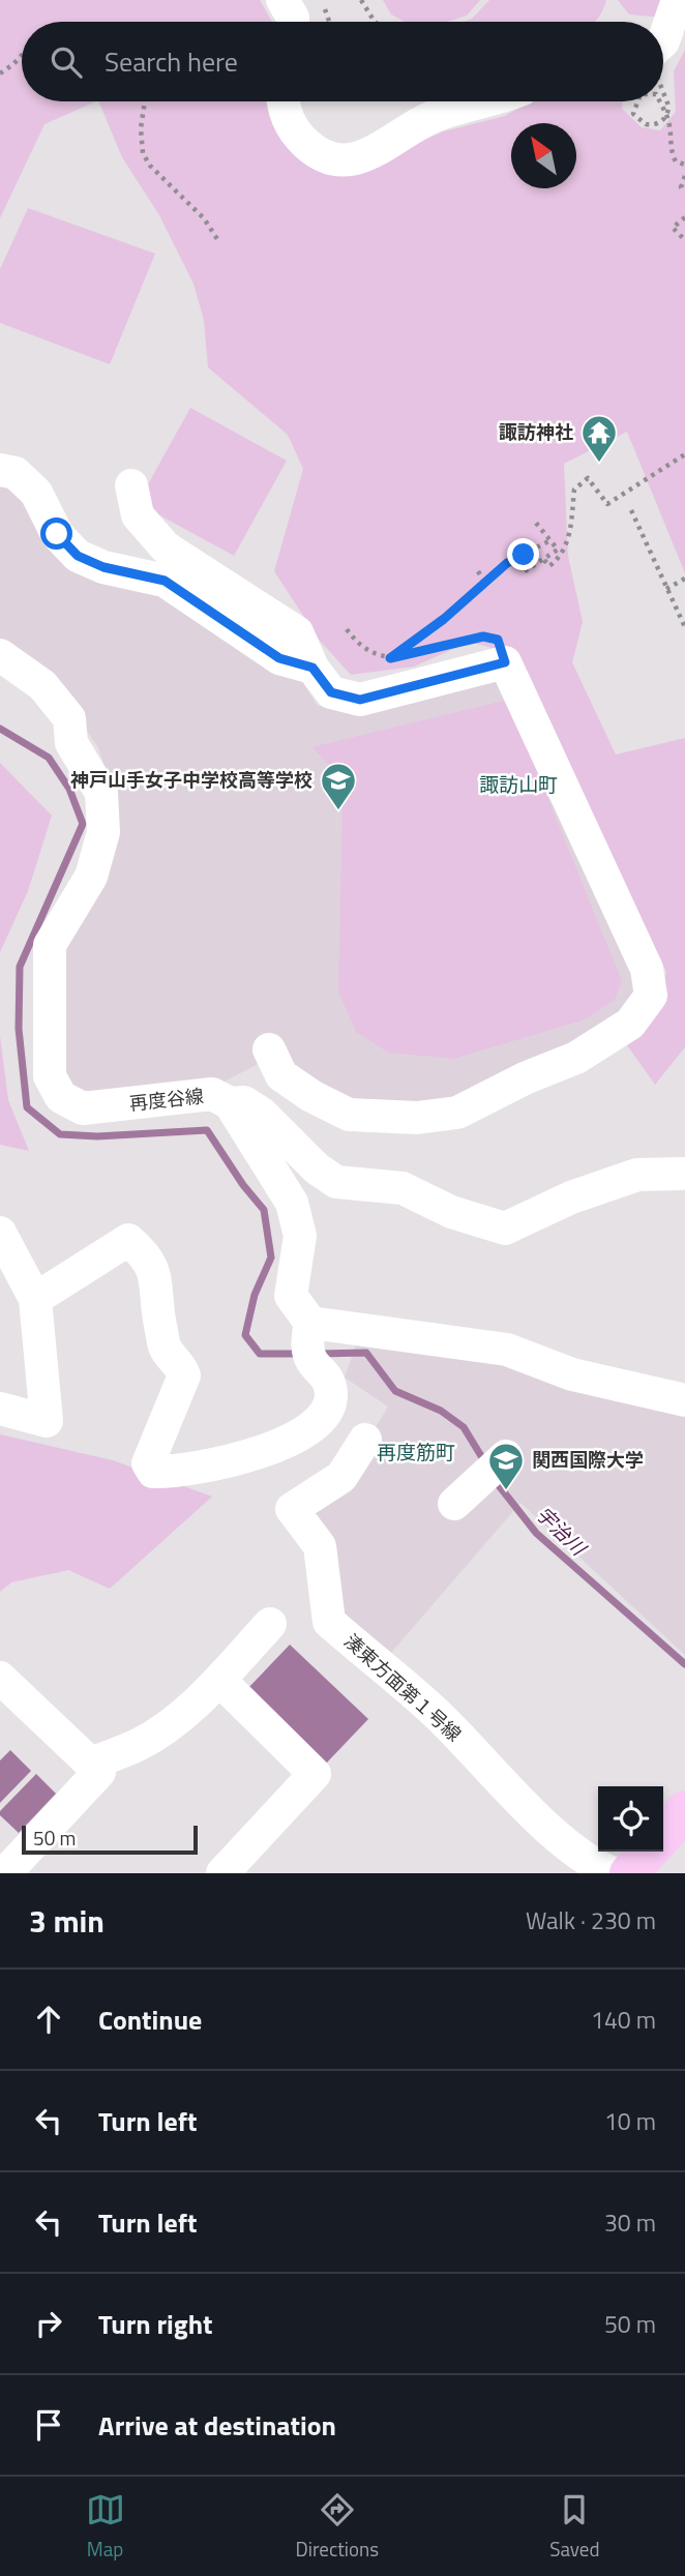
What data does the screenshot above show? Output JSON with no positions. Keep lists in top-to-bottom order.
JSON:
{
  "streets": {
    "street": ["再度谷線", "湊東方面第１号線"]
  },
  "districts": ["諏訪山町", "再度筋町"],
  "water": ["宇治川"],
  "places": {
    "temple": ["諏訪神社"],
    "school or university": ["神戸山手女子中学校高等学校", "関西国際大学"]
  },
  "scale_bar": "50 m",
  "north": "top left",
  "page": {
    "search": "Search here",
    "scale": "50 m",
    "heading": ["3 min", "Walk · 230 m"],
    "list": [
      ["Continue", "140 m"],
      ["Turn left", "10 m"],
      ["Turn left", "30 m"],
      ["Turn right", "50 m"],
      "Arrive at destination"
    ],
    "nav": ["Map", "Directions", "Saved"]
  }
}
